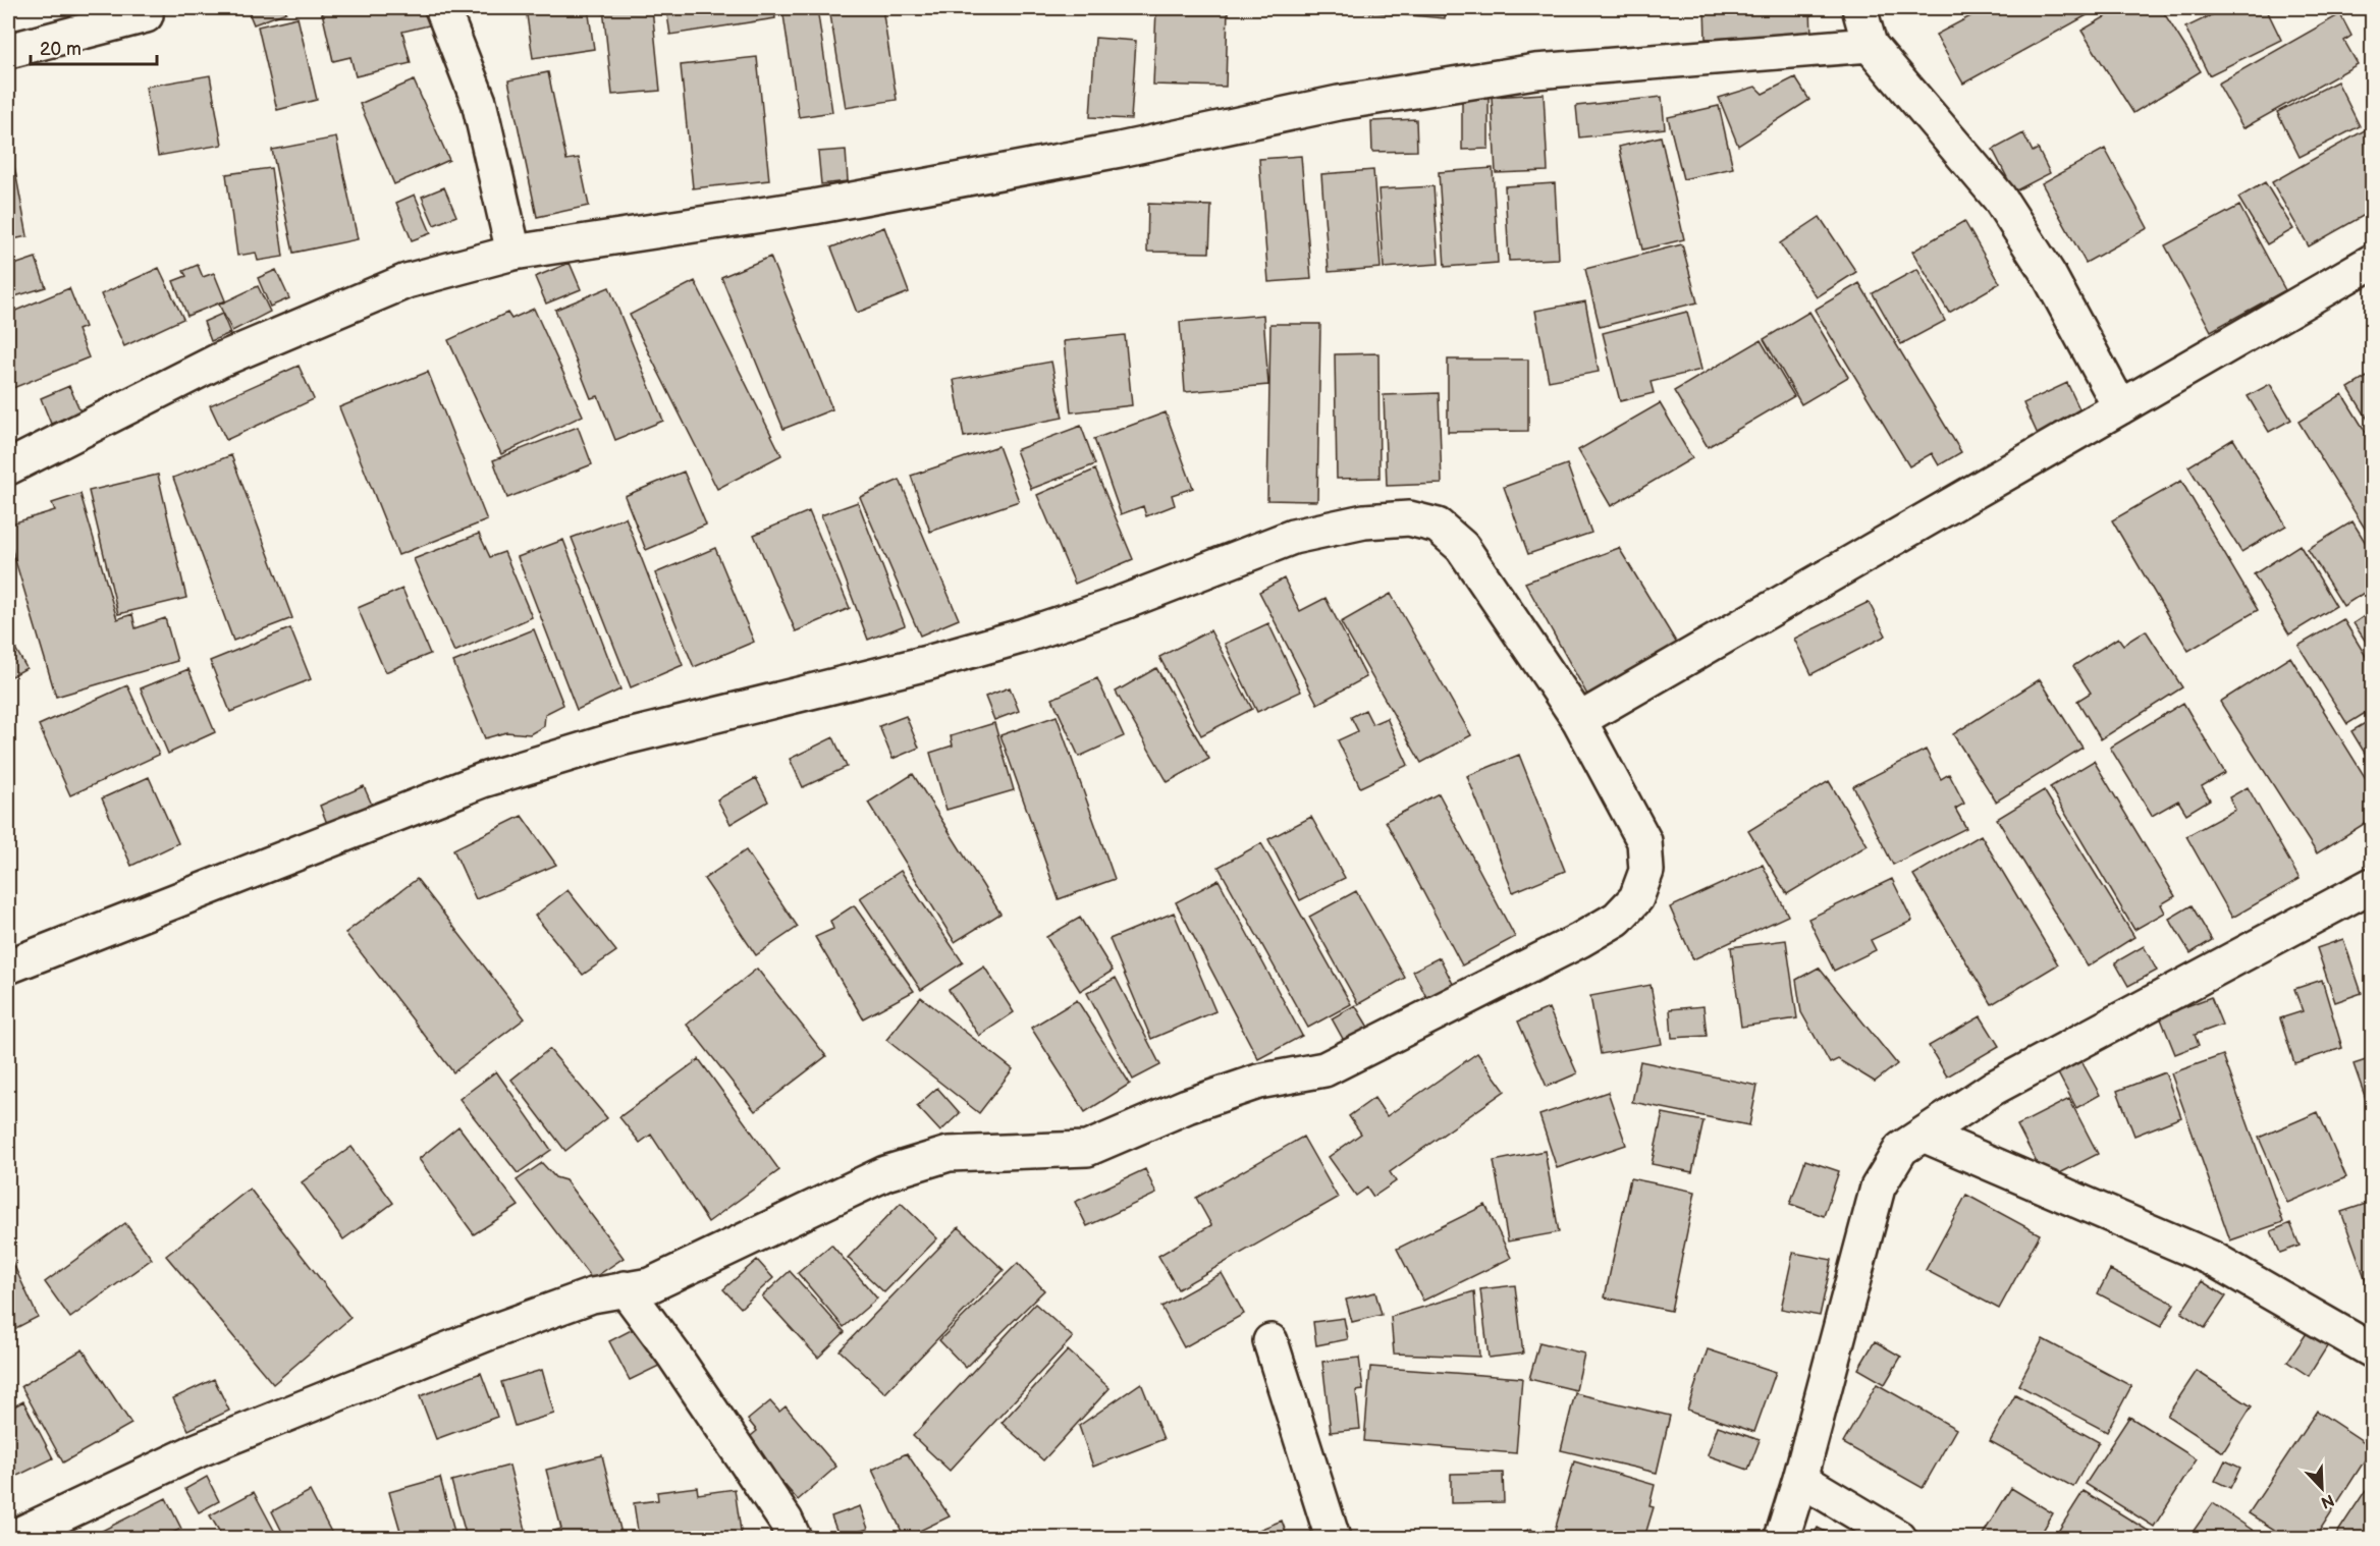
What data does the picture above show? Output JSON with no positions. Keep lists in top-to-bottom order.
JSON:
{
  "scale_bar": "20 m",
  "north": "bottom right"
}
